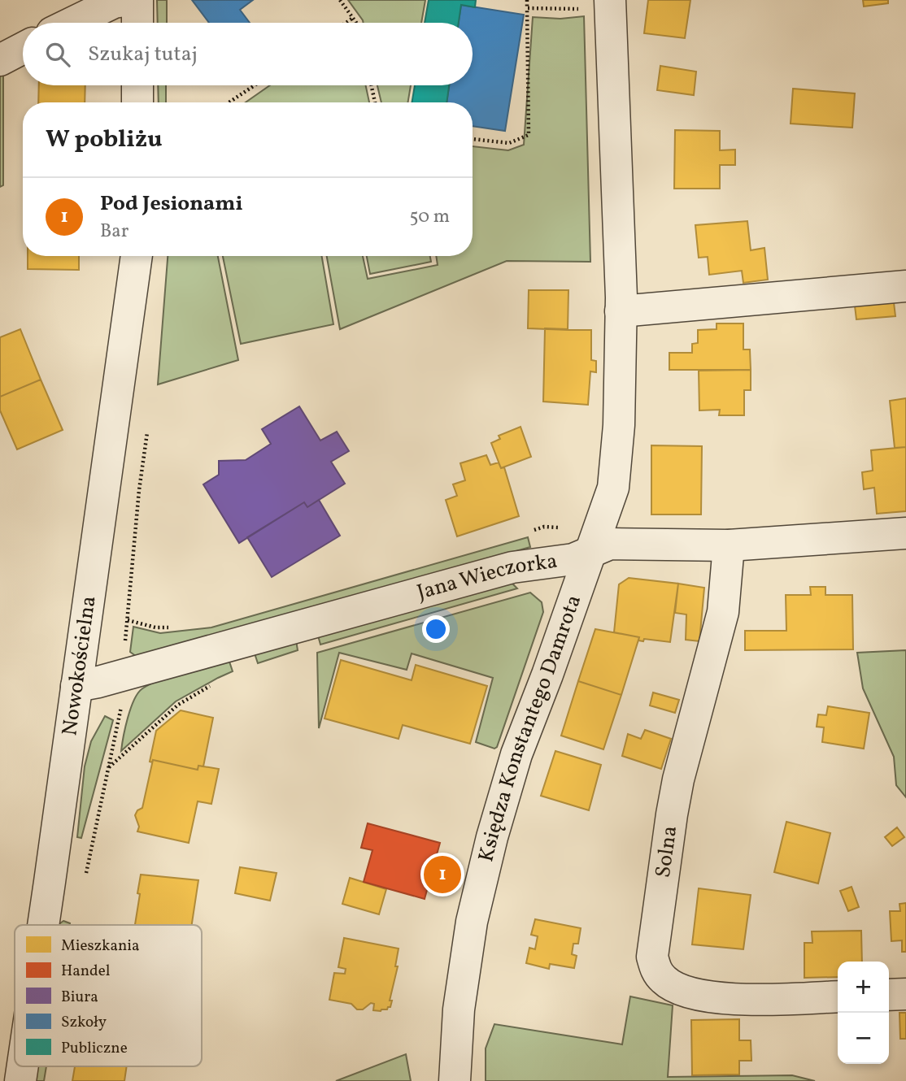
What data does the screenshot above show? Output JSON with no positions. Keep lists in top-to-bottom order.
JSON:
{
  "streets": {
    "street": [
      "Jana Wieczorka",
      "Nowokościelna",
      "Księdza Konstantego Damrota",
      "Solna"
    ]
  },
  "crossings": [
    ["Jana Wieczorka", "Nowokościelna"],
    ["Jana Wieczorka", "Księdza Konstantego Damrota"],
    ["Jana Wieczorka", "Solna"]
  ],
  "legend": [
    "Mieszkania",
    "Handel",
    "Biura",
    "Szkoły",
    "Publiczne"
  ],
  "page": {
    "search": "Szukaj tutaj",
    "heading": "W pobliżu",
    "list": [
      {
        "mark": "1",
        "name": "Pod Jesionami",
        "note": "Bar",
        "value": "50 m"
      }
    ],
    "pins": "1",
    "map_buttons": ["+", "−"]
  }
}
